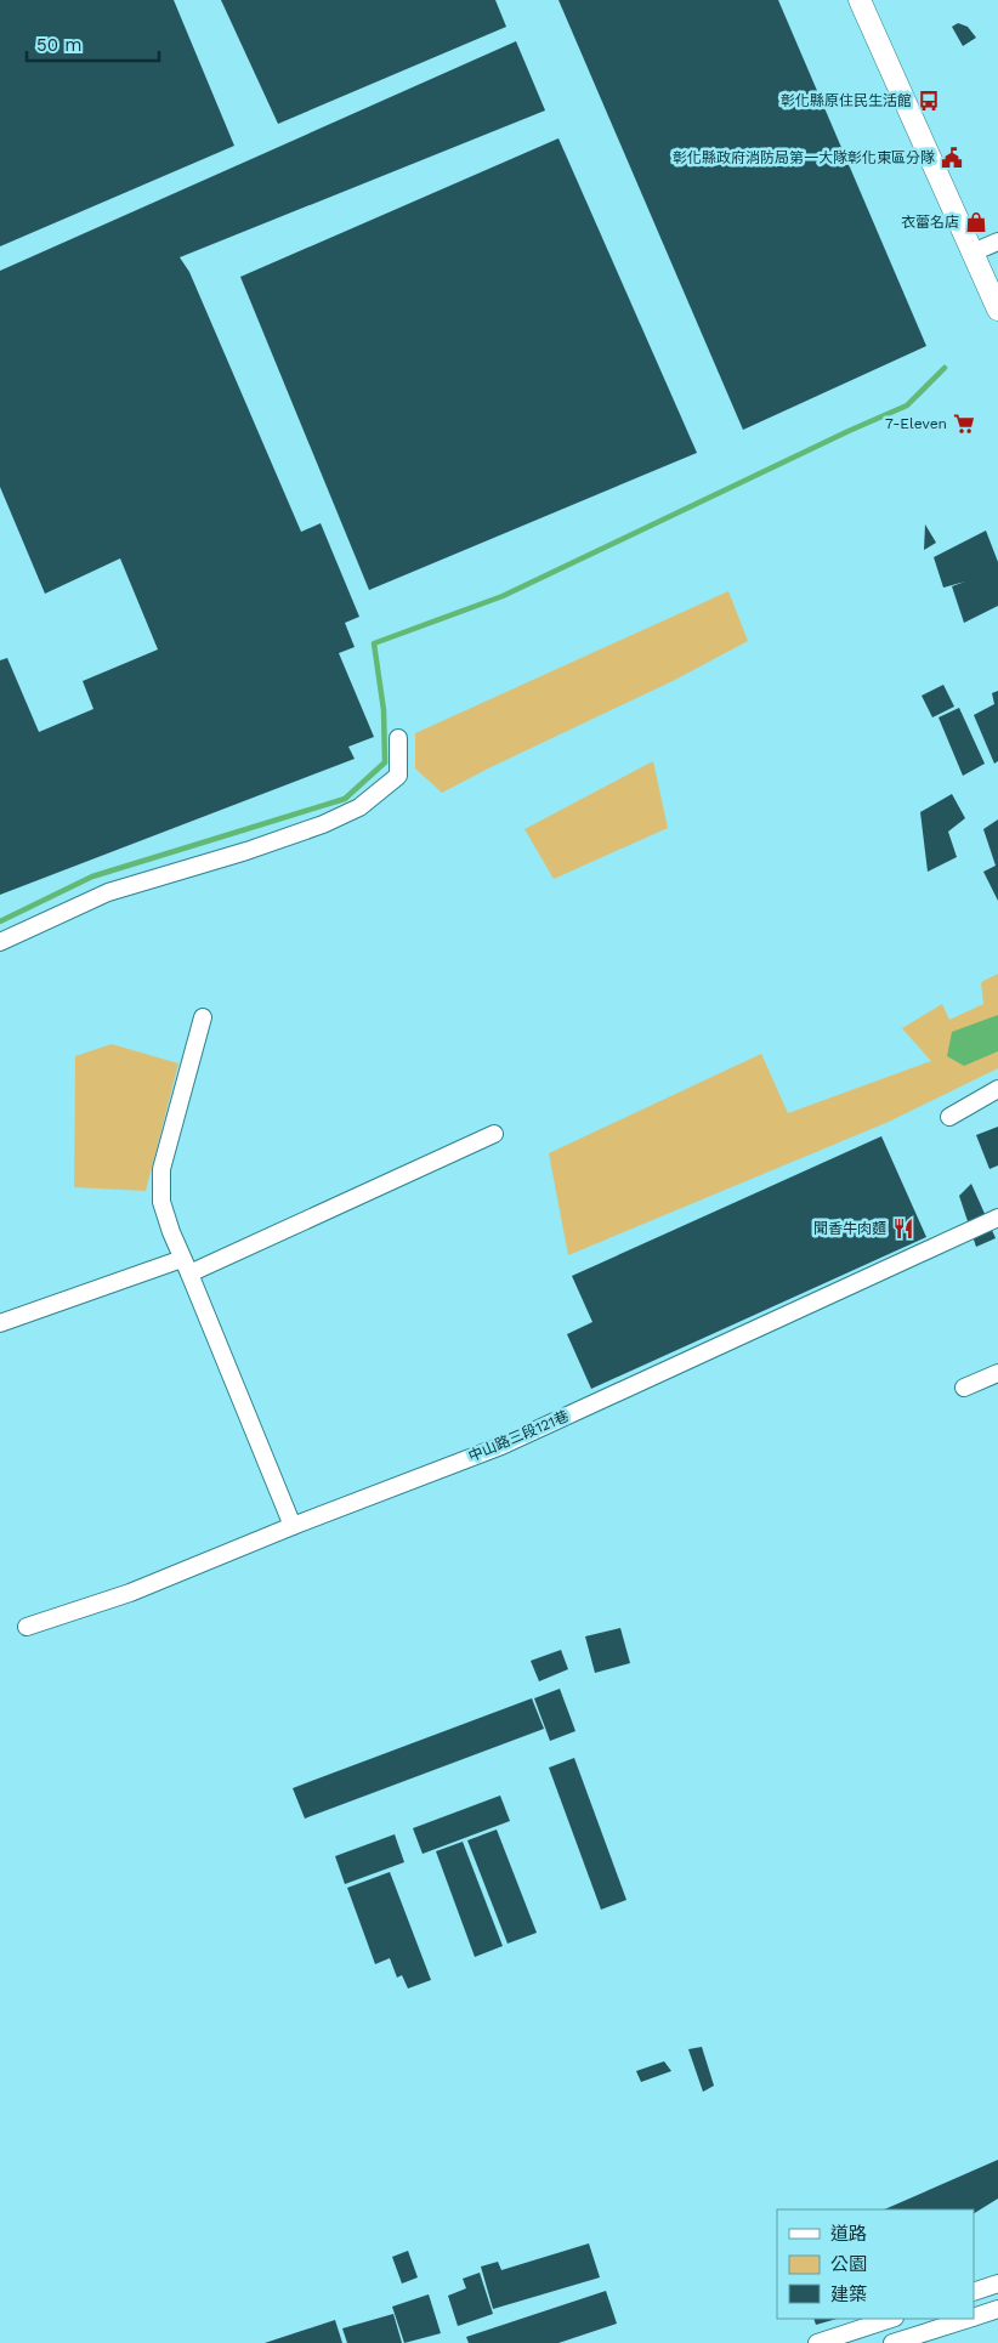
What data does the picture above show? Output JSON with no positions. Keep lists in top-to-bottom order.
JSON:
{
  "streets": {
    "street": ["中山路三段121巷"]
  },
  "places": {
    "bus stop": ["彰化縣原住民生活館"],
    "public building": ["彰化縣政府消防局第一大隊彰化東區分隊"],
    "shop": ["衣蕾名店"],
    "supermarket": ["7-Eleven"],
    "restaurant": ["聞香牛肉麵"]
  },
  "legend": ["道路", "公園", "建築"],
  "scale_bar": "50 m"
}
